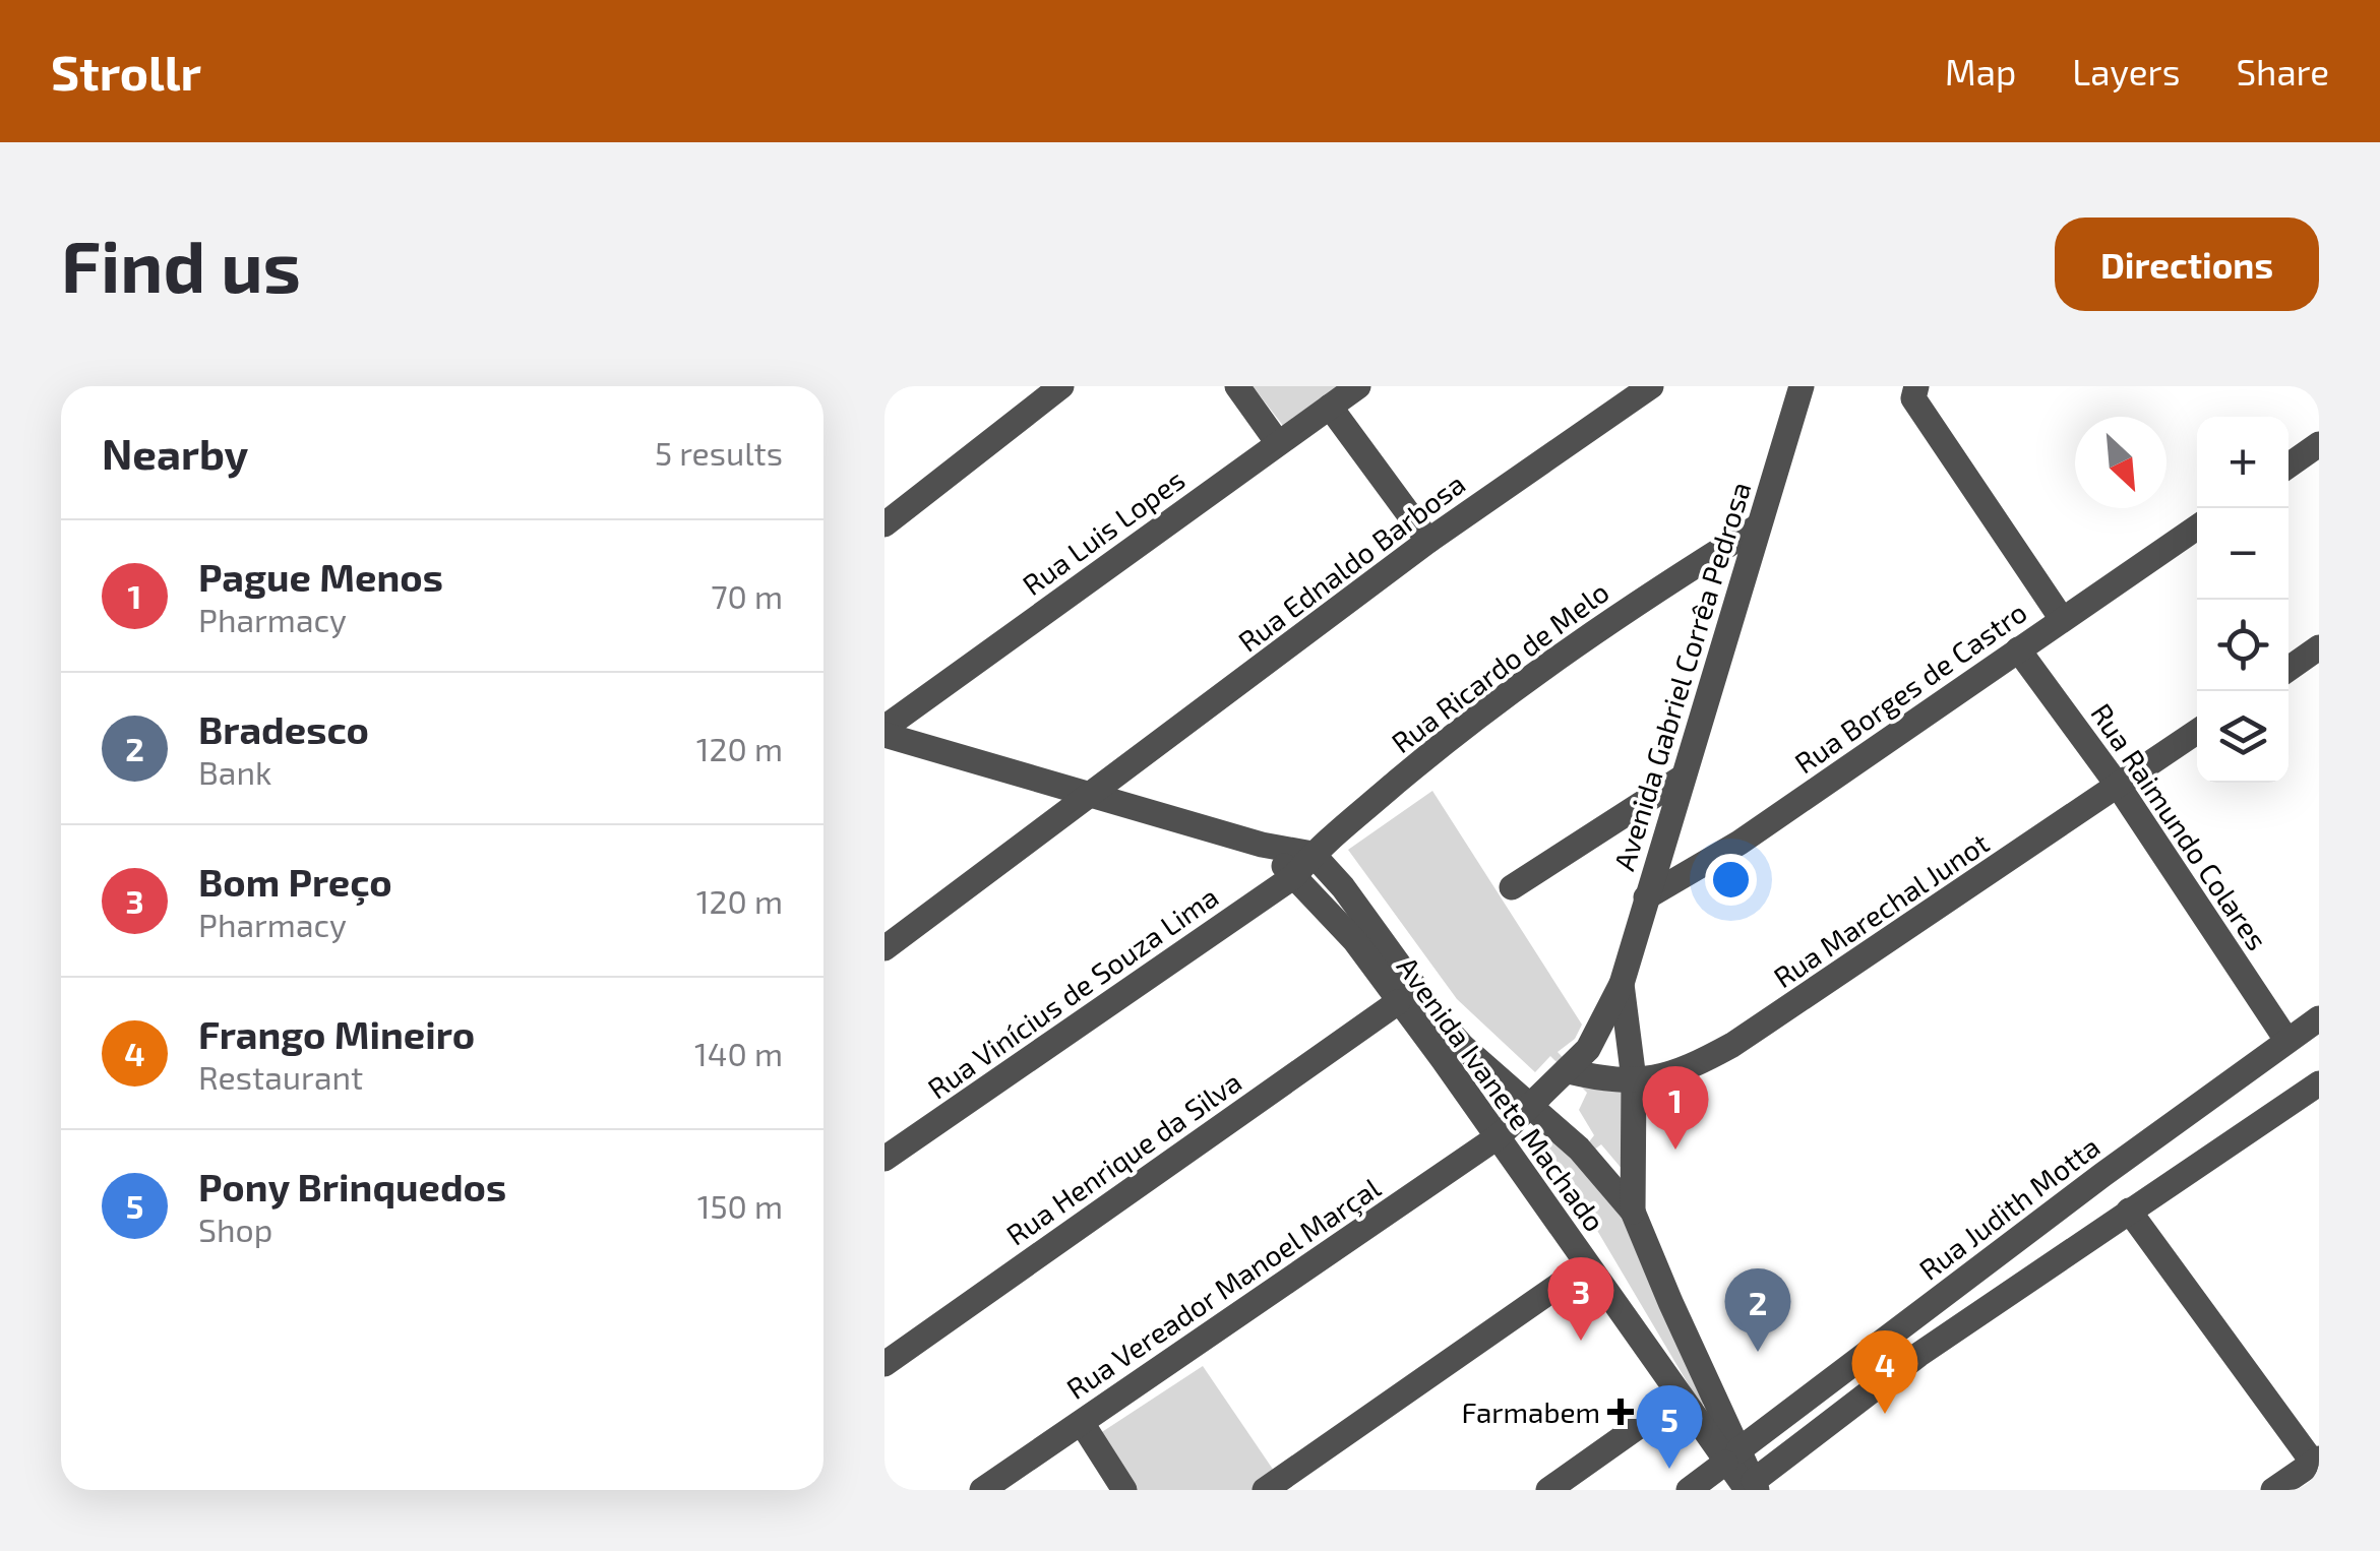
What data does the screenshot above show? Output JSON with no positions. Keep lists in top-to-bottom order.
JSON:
{
  "streets": {
    "street": [
      "Rua Luis Lopes",
      "Rua Ednaldo Barbosa",
      "Rua Ricardo de Melo",
      "Avenida Gabriel Corrêa Pedrosa",
      "Rua Borges de Castro",
      "Rua Raimundo Colares",
      "Rua Marechal Junot",
      "Rua Vinícius de Souza Lima",
      "Avenida Ivanete Machado",
      "Rua Henrique da Silva",
      "Rua Judith Motta",
      "Rua Vereador Manoel Marçal"
    ]
  },
  "crossings": [
    ["Rua Luis Lopes", "Avenida Ivanete Machado"],
    ["Rua Ednaldo Barbosa", "Avenida Ivanete Machado"],
    ["Rua Ricardo de Melo", "Avenida Gabriel Corrêa Pedrosa"],
    ["Rua Ricardo de Melo", "Rua Vinícius de Souza Lima"],
    ["Rua Ricardo de Melo", "Avenida Ivanete Machado"],
    ["Avenida Gabriel Corrêa Pedrosa", "Rua Borges de Castro"],
    ["Avenida Gabriel Corrêa Pedrosa", "Rua Marechal Junot"],
    ["Avenida Gabriel Corrêa Pedrosa", "Avenida Ivanete Machado"],
    ["Avenida Gabriel Corrêa Pedrosa", "Rua Vereador Manoel Marçal"],
    ["Rua Borges de Castro", "Rua Raimundo Colares"],
    ["Rua Raimundo Colares", "Rua Marechal Junot"],
    ["Rua Raimundo Colares", "Rua Judith Motta"],
    ["Rua Vinícius de Souza Lima", "Avenida Ivanete Machado"],
    ["Avenida Ivanete Machado", "Rua Henrique da Silva"],
    ["Avenida Ivanete Machado", "Rua Judith Motta"],
    ["Avenida Ivanete Machado", "Rua Vereador Manoel Marçal"]
  ],
  "places": {
    "health": ["Farmabem"]
  },
  "north": "bottom right",
  "page": {
    "header": "Strollr",
    "nav": ["Map", "Layers", "Share"],
    "buttons": "Directions",
    "title": "Find us",
    "heading": ["Nearby", "5 results"],
    "map_buttons": ["+", "−"],
    "list": [
      {
        "mark": "1",
        "name": "Pague Menos",
        "note": "Pharmacy",
        "value": "70 m"
      },
      {
        "mark": "2",
        "name": "Bradesco",
        "note": "Bank",
        "value": "120 m"
      },
      {
        "mark": "3",
        "name": "Bom Preço",
        "note": "Pharmacy",
        "value": "120 m"
      },
      {
        "mark": "4",
        "name": "Frango Mineiro",
        "note": "Restaurant",
        "value": "140 m"
      },
      {
        "mark": "5",
        "name": "Pony Brinquedos",
        "note": "Shop",
        "value": "150 m"
      }
    ],
    "pins": [
      "1",
      "3",
      "2",
      "4",
      "5"
    ]
  }
}
